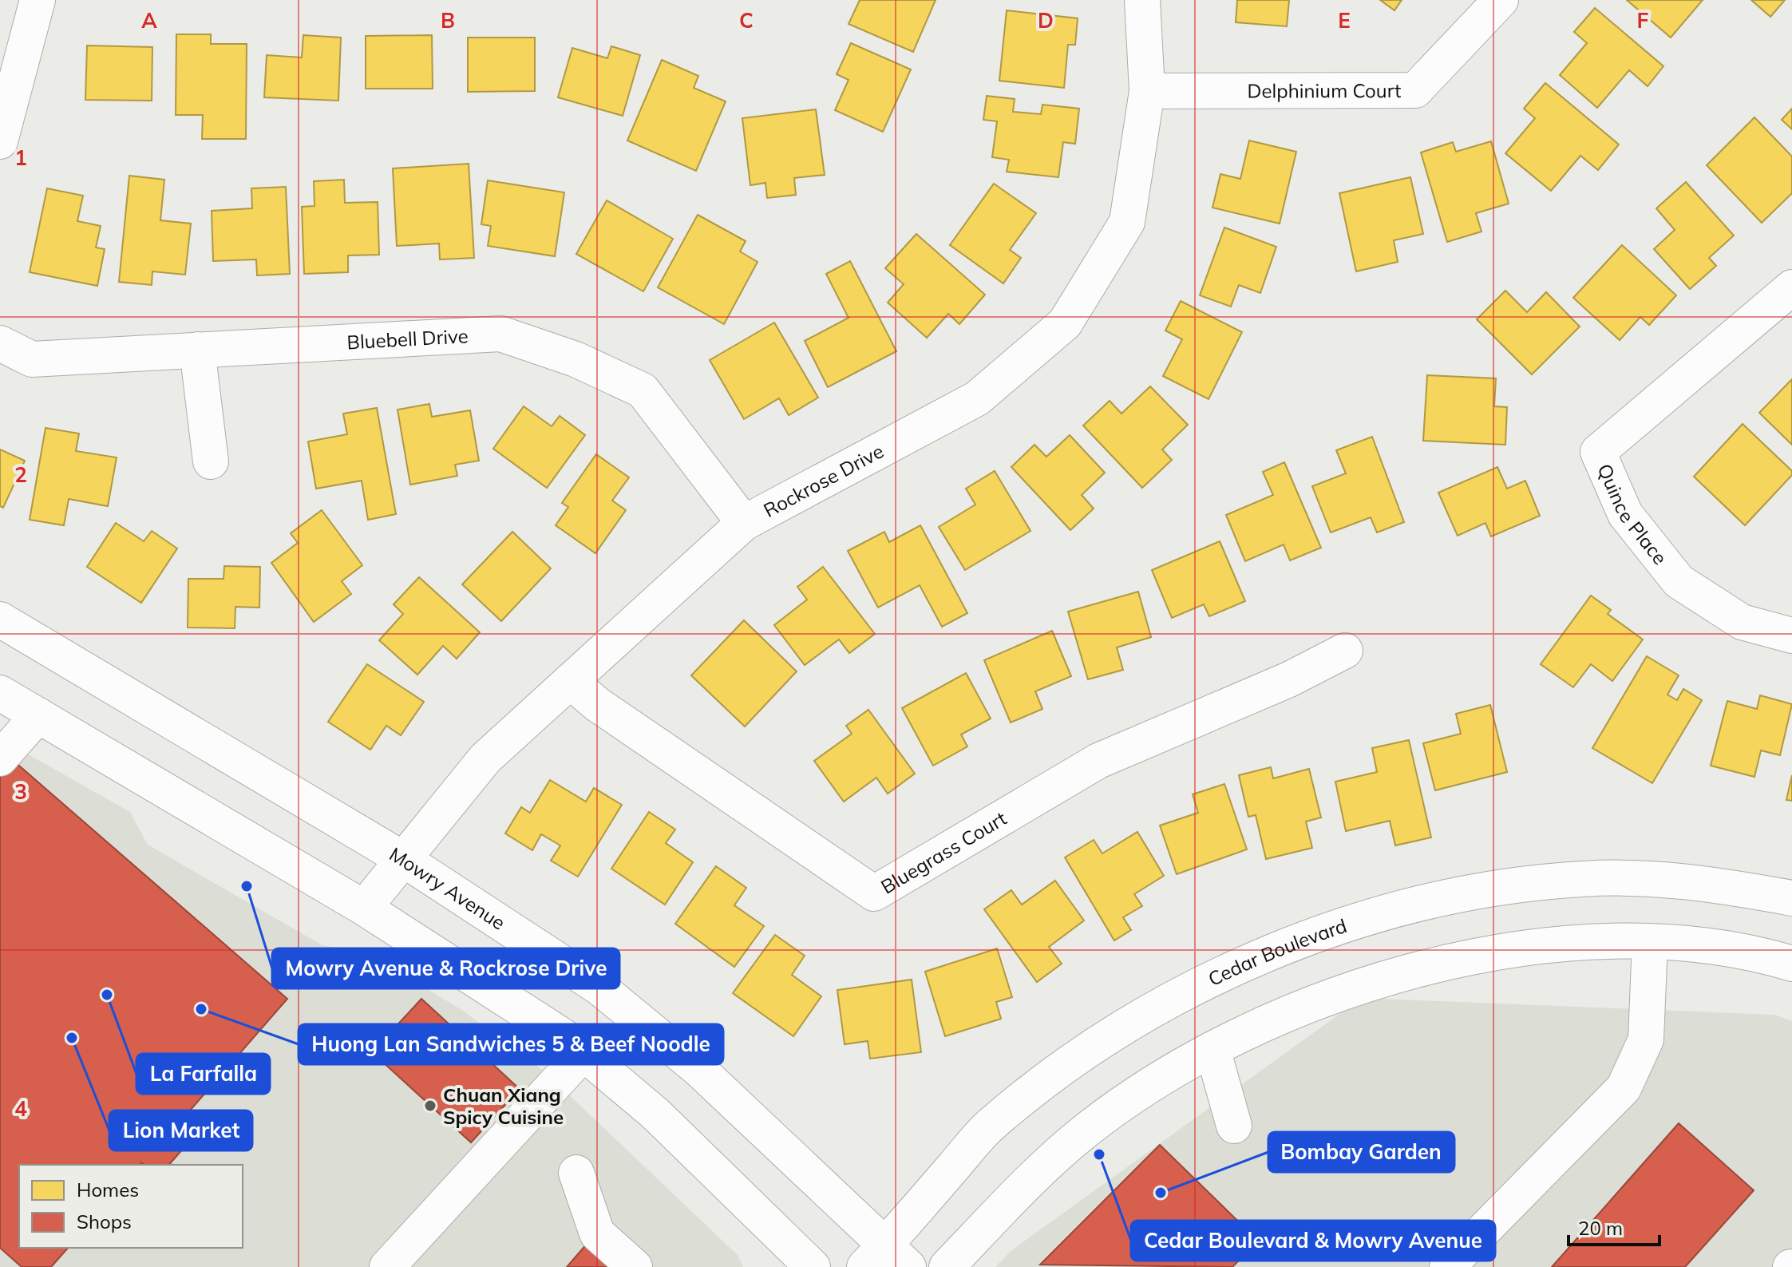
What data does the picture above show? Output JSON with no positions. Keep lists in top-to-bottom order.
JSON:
{
  "streets": {
    "street": [
      "Delphinium Court",
      "Bluebell Drive",
      "Rockrose Drive",
      "Quince Place",
      "Bluegrass Court",
      "Mowry Avenue",
      "Cedar Boulevard"
    ]
  },
  "crossings": [
    ["Delphinium Court", "Rockrose Drive"],
    ["Bluebell Drive", "Rockrose Drive"],
    ["Rockrose Drive", "Bluegrass Court"],
    ["Rockrose Drive", "Mowry Avenue"],
    ["Mowry Avenue", "Cedar Boulevard"]
  ],
  "places": [
    "Mowry Avenue & Rockrose Drive",
    "La Farfalla",
    "Huong Lan Sandwiches 5 & Beef Noodle",
    "Lion Market",
    "Chuan Xiang Spicy Cuisine",
    "Cedar Boulevard & Mowry Avenue",
    "Bombay Garden"
  ],
  "legend": ["Homes", "Shops"],
  "scale_bar": "20 m",
  "grid": {
    "columns": [
      "A",
      "B",
      "C",
      "D",
      "E",
      "F"
    ],
    "rows": [
      "1",
      "2",
      "3",
      "4"
    ]
  }
}
